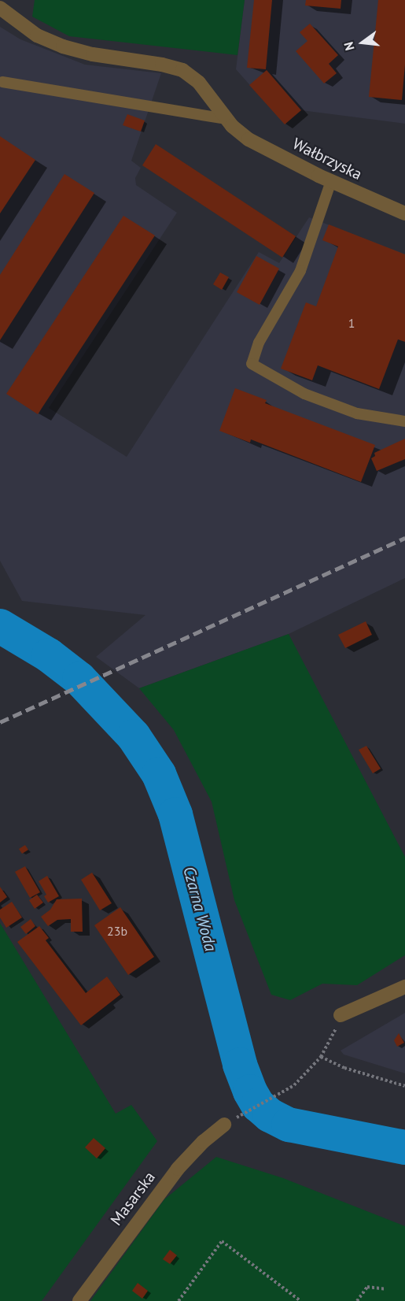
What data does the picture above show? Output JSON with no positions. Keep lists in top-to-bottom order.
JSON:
{
  "streets": {
    "street": ["Wałbrzyska", "Masarska"]
  },
  "water": ["Czarna Woda"],
  "house_numbers": ["1", "23b"],
  "north": "left"
}
